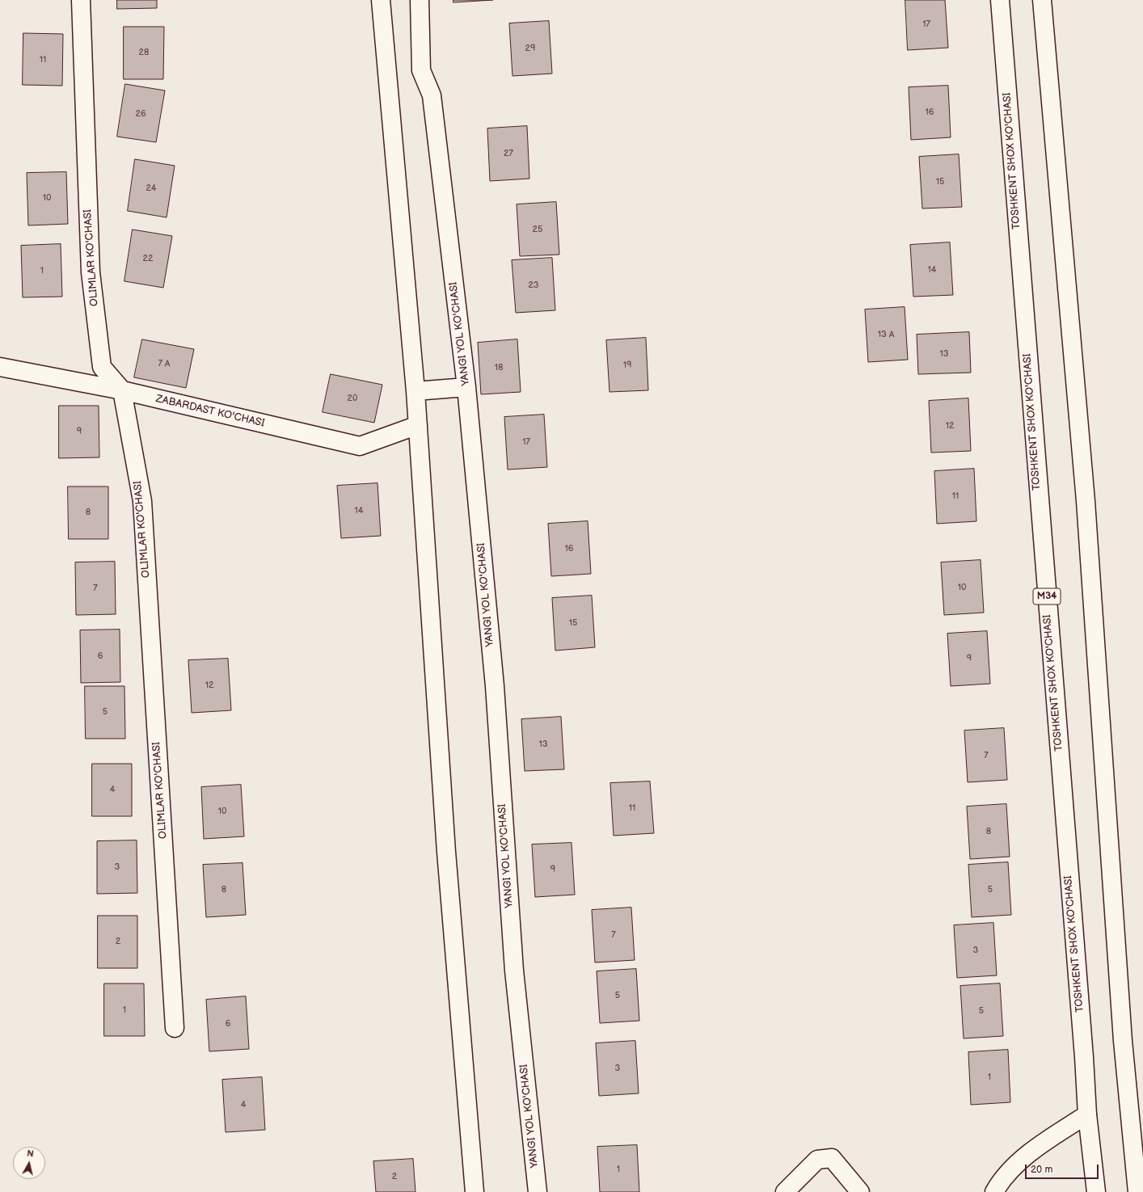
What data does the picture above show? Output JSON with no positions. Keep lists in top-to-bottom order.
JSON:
{
  "streets": {
    "main road": [
      "TOSHKENT SHOX KO'CHASI",
      "OLIMLAR KO'CHASI",
      "YANGI YOL KO'CHASI",
      "ZABARDAST KO'CHASI",
      "M34"
    ]
  },
  "crossings": [
    ["OLIMLAR KO'CHASI", "ZABARDAST KO'CHASI"]
  ],
  "house_numbers": [
    "17",
    "29",
    "28",
    "11",
    "16",
    "26",
    "27",
    "15",
    "24",
    "10",
    "25",
    "22",
    "14",
    "1",
    "23",
    "13 А",
    "13",
    "7 А",
    "19",
    "18",
    "20",
    "12",
    "9",
    "17",
    "11",
    "14",
    "8",
    "16",
    "10",
    "7",
    "15",
    "6",
    "9",
    "12",
    "5",
    "13",
    "7",
    "4",
    "11",
    "10",
    "8",
    "3",
    "9",
    "8",
    "5",
    "7",
    "2",
    "3",
    "5",
    "1",
    "5",
    "6",
    "3",
    "1",
    "4",
    "1",
    "2"
  ],
  "scale_bar": "20 m",
  "north": "top"
}
